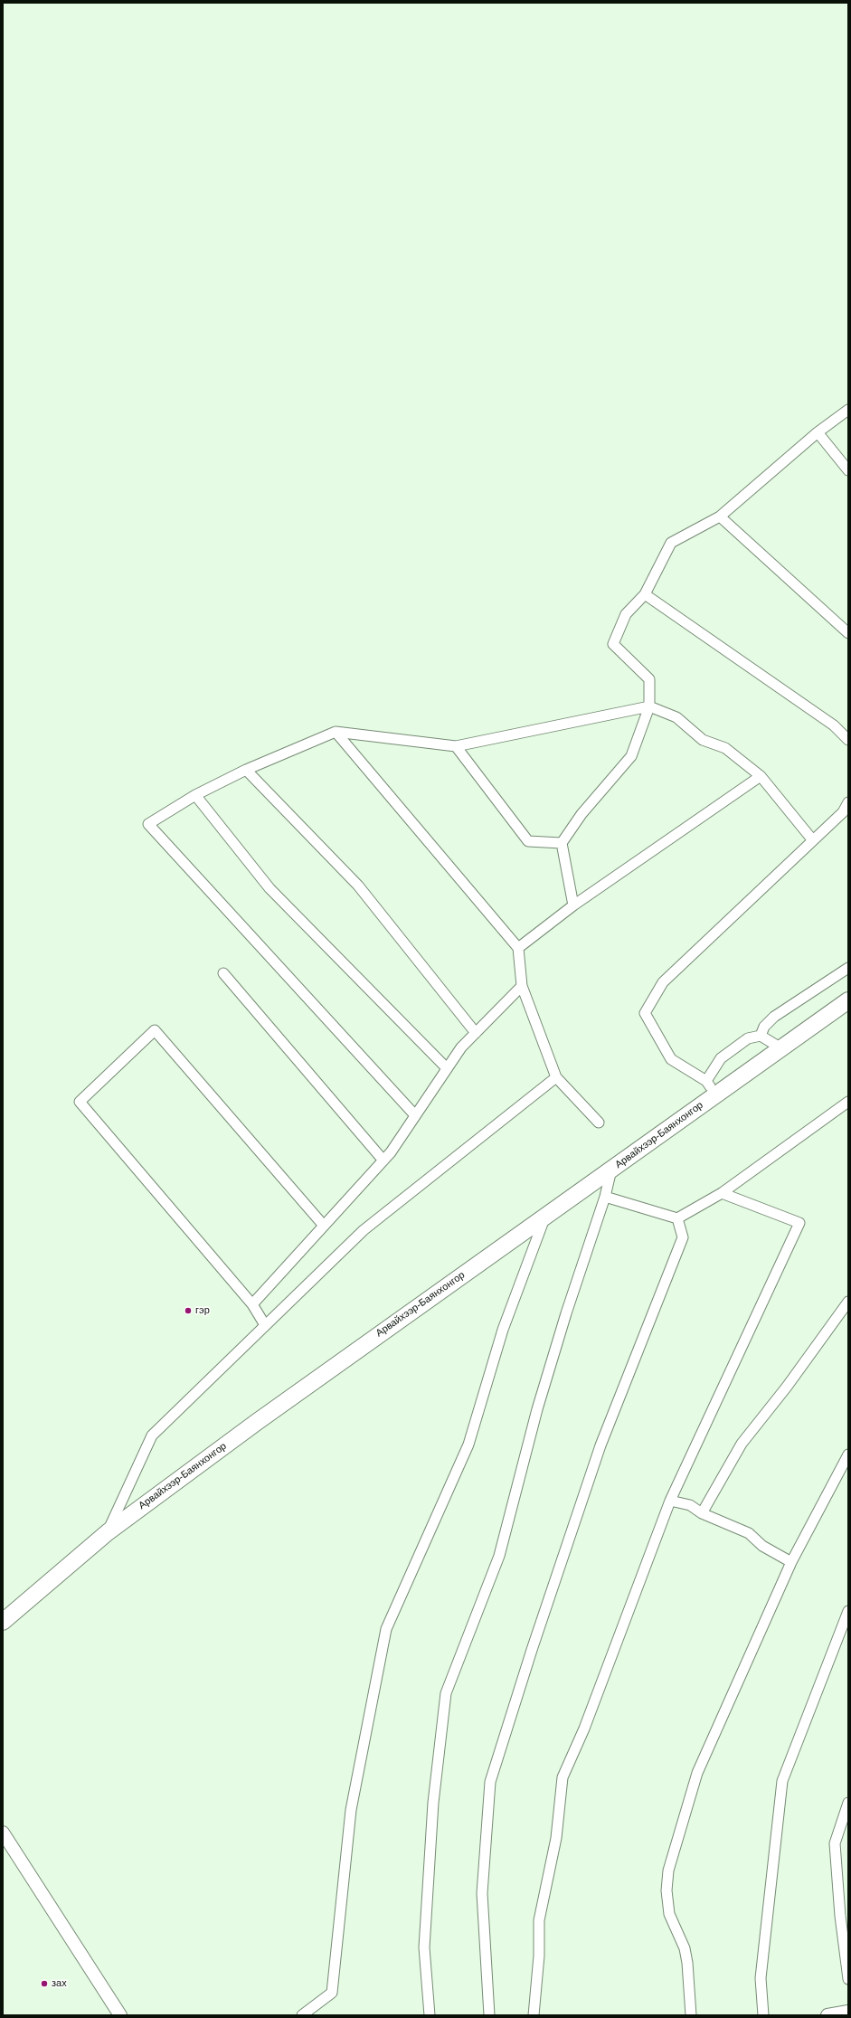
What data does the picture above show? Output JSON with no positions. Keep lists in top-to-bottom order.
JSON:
{
  "streets": {
    "highway": ["Арвайхээр-Баянхонгор"]
  },
  "places": ["гэр", "зах"]
}
